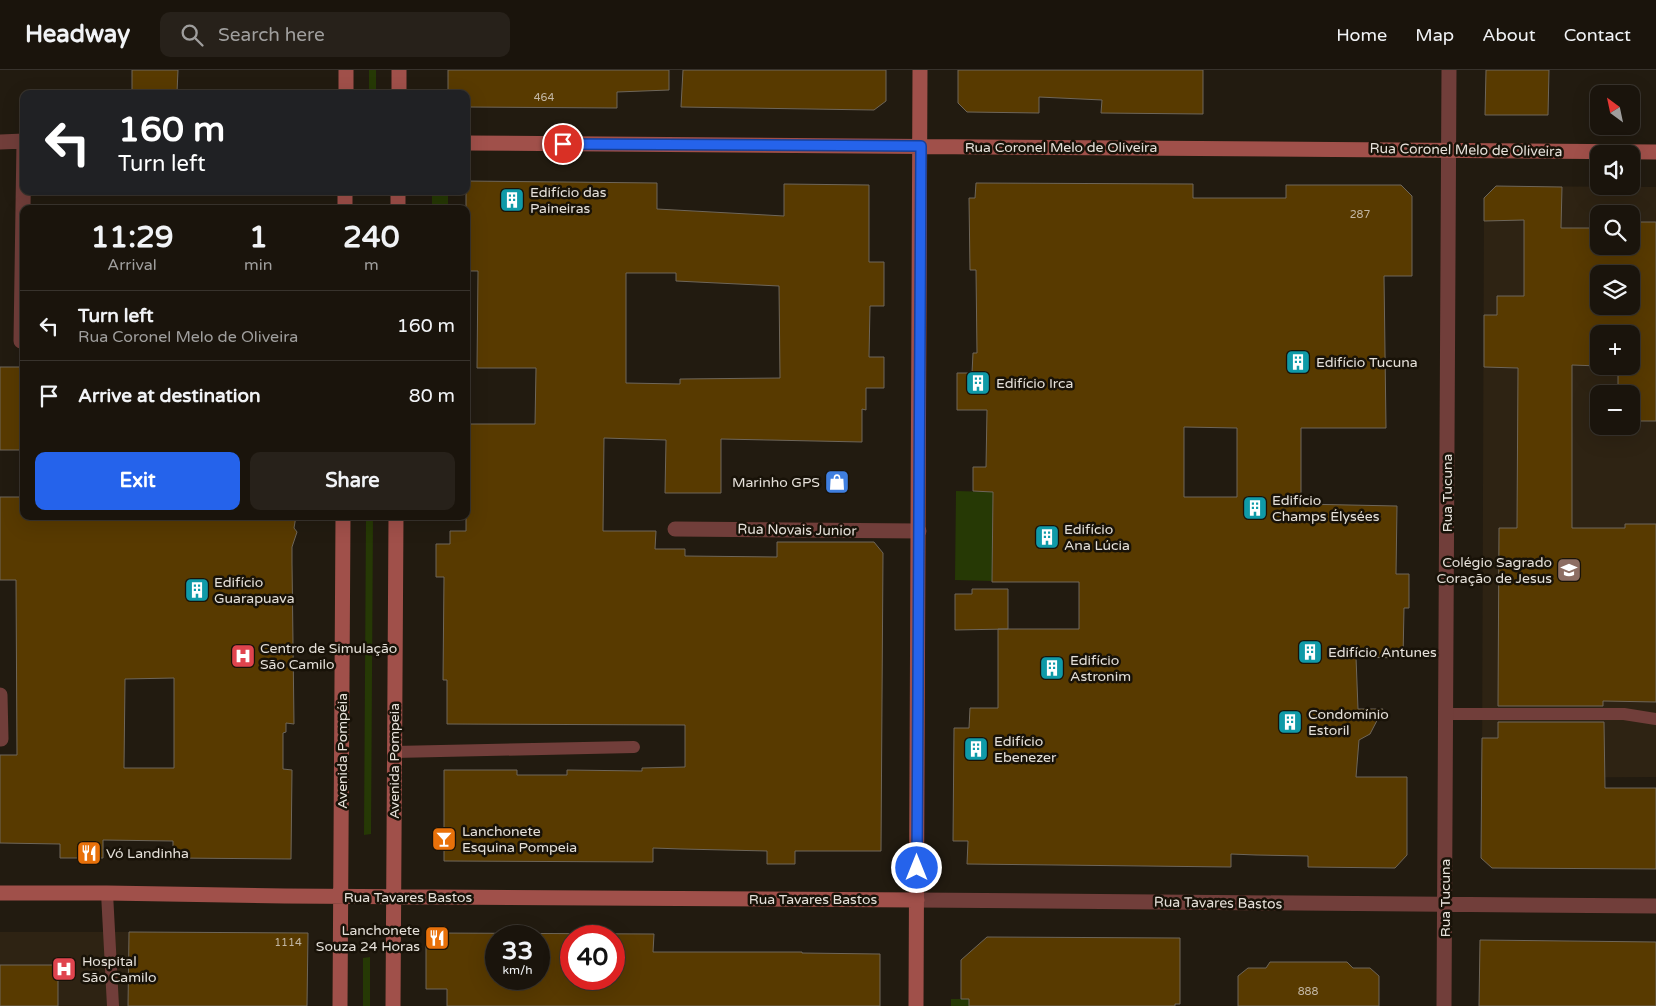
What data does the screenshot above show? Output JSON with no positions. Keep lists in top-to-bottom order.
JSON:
{
  "streets": {
    "street": [
      "Rua Coronel Melo de Oliveira",
      "Rua Tucuna",
      "Rua Novais Junior",
      "Avenida Pompéia",
      "Avenida Pompeia",
      "Rua Tavares Bastos"
    ]
  },
  "crossings": [
    ["Rua Coronel Melo de Oliveira", "Rua Tucuna"],
    ["Rua Tucuna", "Rua Tavares Bastos"],
    ["Avenida Pompéia", "Rua Tavares Bastos"],
    ["Avenida Pompeia", "Rua Tavares Bastos"]
  ],
  "places": {
    "building": [
      "Edifício das Paineiras",
      "Edifício Tucuna",
      "Edifício Irca",
      "Edifício Champs Élysées",
      "Edifício Ana Lúcia",
      "Edifício Guarapuava",
      "Edifício Antunes",
      "Edifício Astronim",
      "Condomínio Estoril",
      "Edifício Ebenezer"
    ],
    "shop": ["Marinho GPS"],
    "school or university": ["Colégio Sagrado Coração de Jesus"],
    "hospital": ["Centro de Simulação São Camilo", "Hospital São Camilo"],
    "bar": ["Lanchonete Esquina Pompeia"],
    "restaurant": ["Vó Landinha", "Lanchonete Souza 24 Horas"]
  },
  "house_numbers": [
    "464",
    "287",
    "1114",
    "888"
  ],
  "north": "top left",
  "page": {
    "header": "Headway",
    "search": "Search here",
    "nav": [
      "Home",
      "Map",
      "About",
      "Contact"
    ],
    "map_buttons": ["+", "−"],
    "turn": ["160 m", "Turn left"],
    "eta": [
      "11:29",
      "Arrival",
      "1",
      "min",
      "240",
      "m"
    ],
    "list": [
      {
        "name": "Turn left",
        "note": "Rua Coronel Melo de Oliveira",
        "value": "160 m"
      },
      {
        "name": "Arrive at destination",
        "value": "80 m"
      }
    ],
    "buttons": ["Exit", "Share"],
    "speed": "33 km/h",
    "limit": "40"
  }
}
